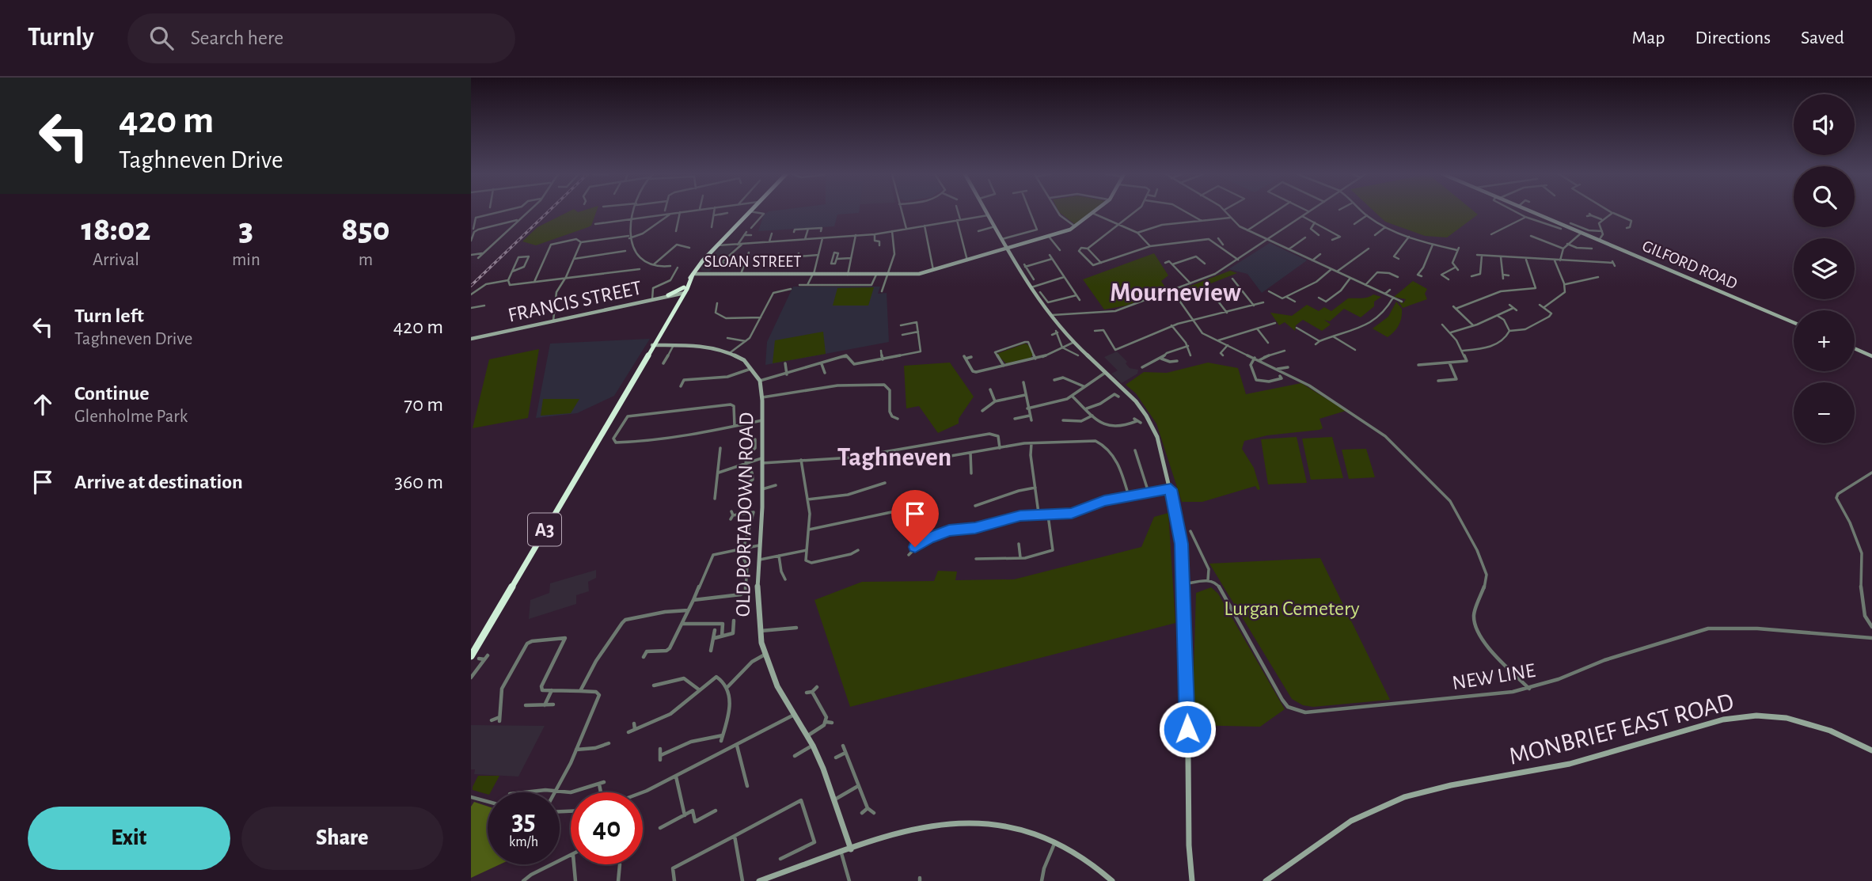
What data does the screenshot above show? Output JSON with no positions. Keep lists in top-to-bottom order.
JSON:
{
  "streets": {
    "highway": ["A3"],
    "main road": ["OLD PORTADOWN ROAD"],
    "street": [
      "SLOAN STREET",
      "GILFORD ROAD",
      "FRANCIS STREET",
      "NEW LINE",
      "MONBRIEF EAST ROAD"
    ]
  },
  "crossings": [
    ["SLOAN STREET", "A3"],
    ["OLD PORTADOWN ROAD", "A3"]
  ],
  "districts": ["Mourneview", "Taghneven"],
  "parks": ["Lurgan Cemetery"],
  "page": {
    "header": "Turnly",
    "search": "Search here",
    "nav": ["Map", "Directions", "Saved"],
    "turn": ["420 m", "Taghneven Drive"],
    "map_buttons": ["+", "−"],
    "eta": [
      "18:02",
      "Arrival",
      "3",
      "min",
      "850",
      "m"
    ],
    "list": [
      {
        "name": "Turn left",
        "note": "Taghneven Drive",
        "value": "420 m"
      },
      {
        "name": "Continue",
        "note": "Glenholme Park",
        "value": "70 m"
      },
      {
        "name": "Arrive at destination",
        "value": "360 m"
      }
    ],
    "speed": "35 km/h",
    "limit": "40",
    "buttons": ["Exit", "Share"]
  }
}
